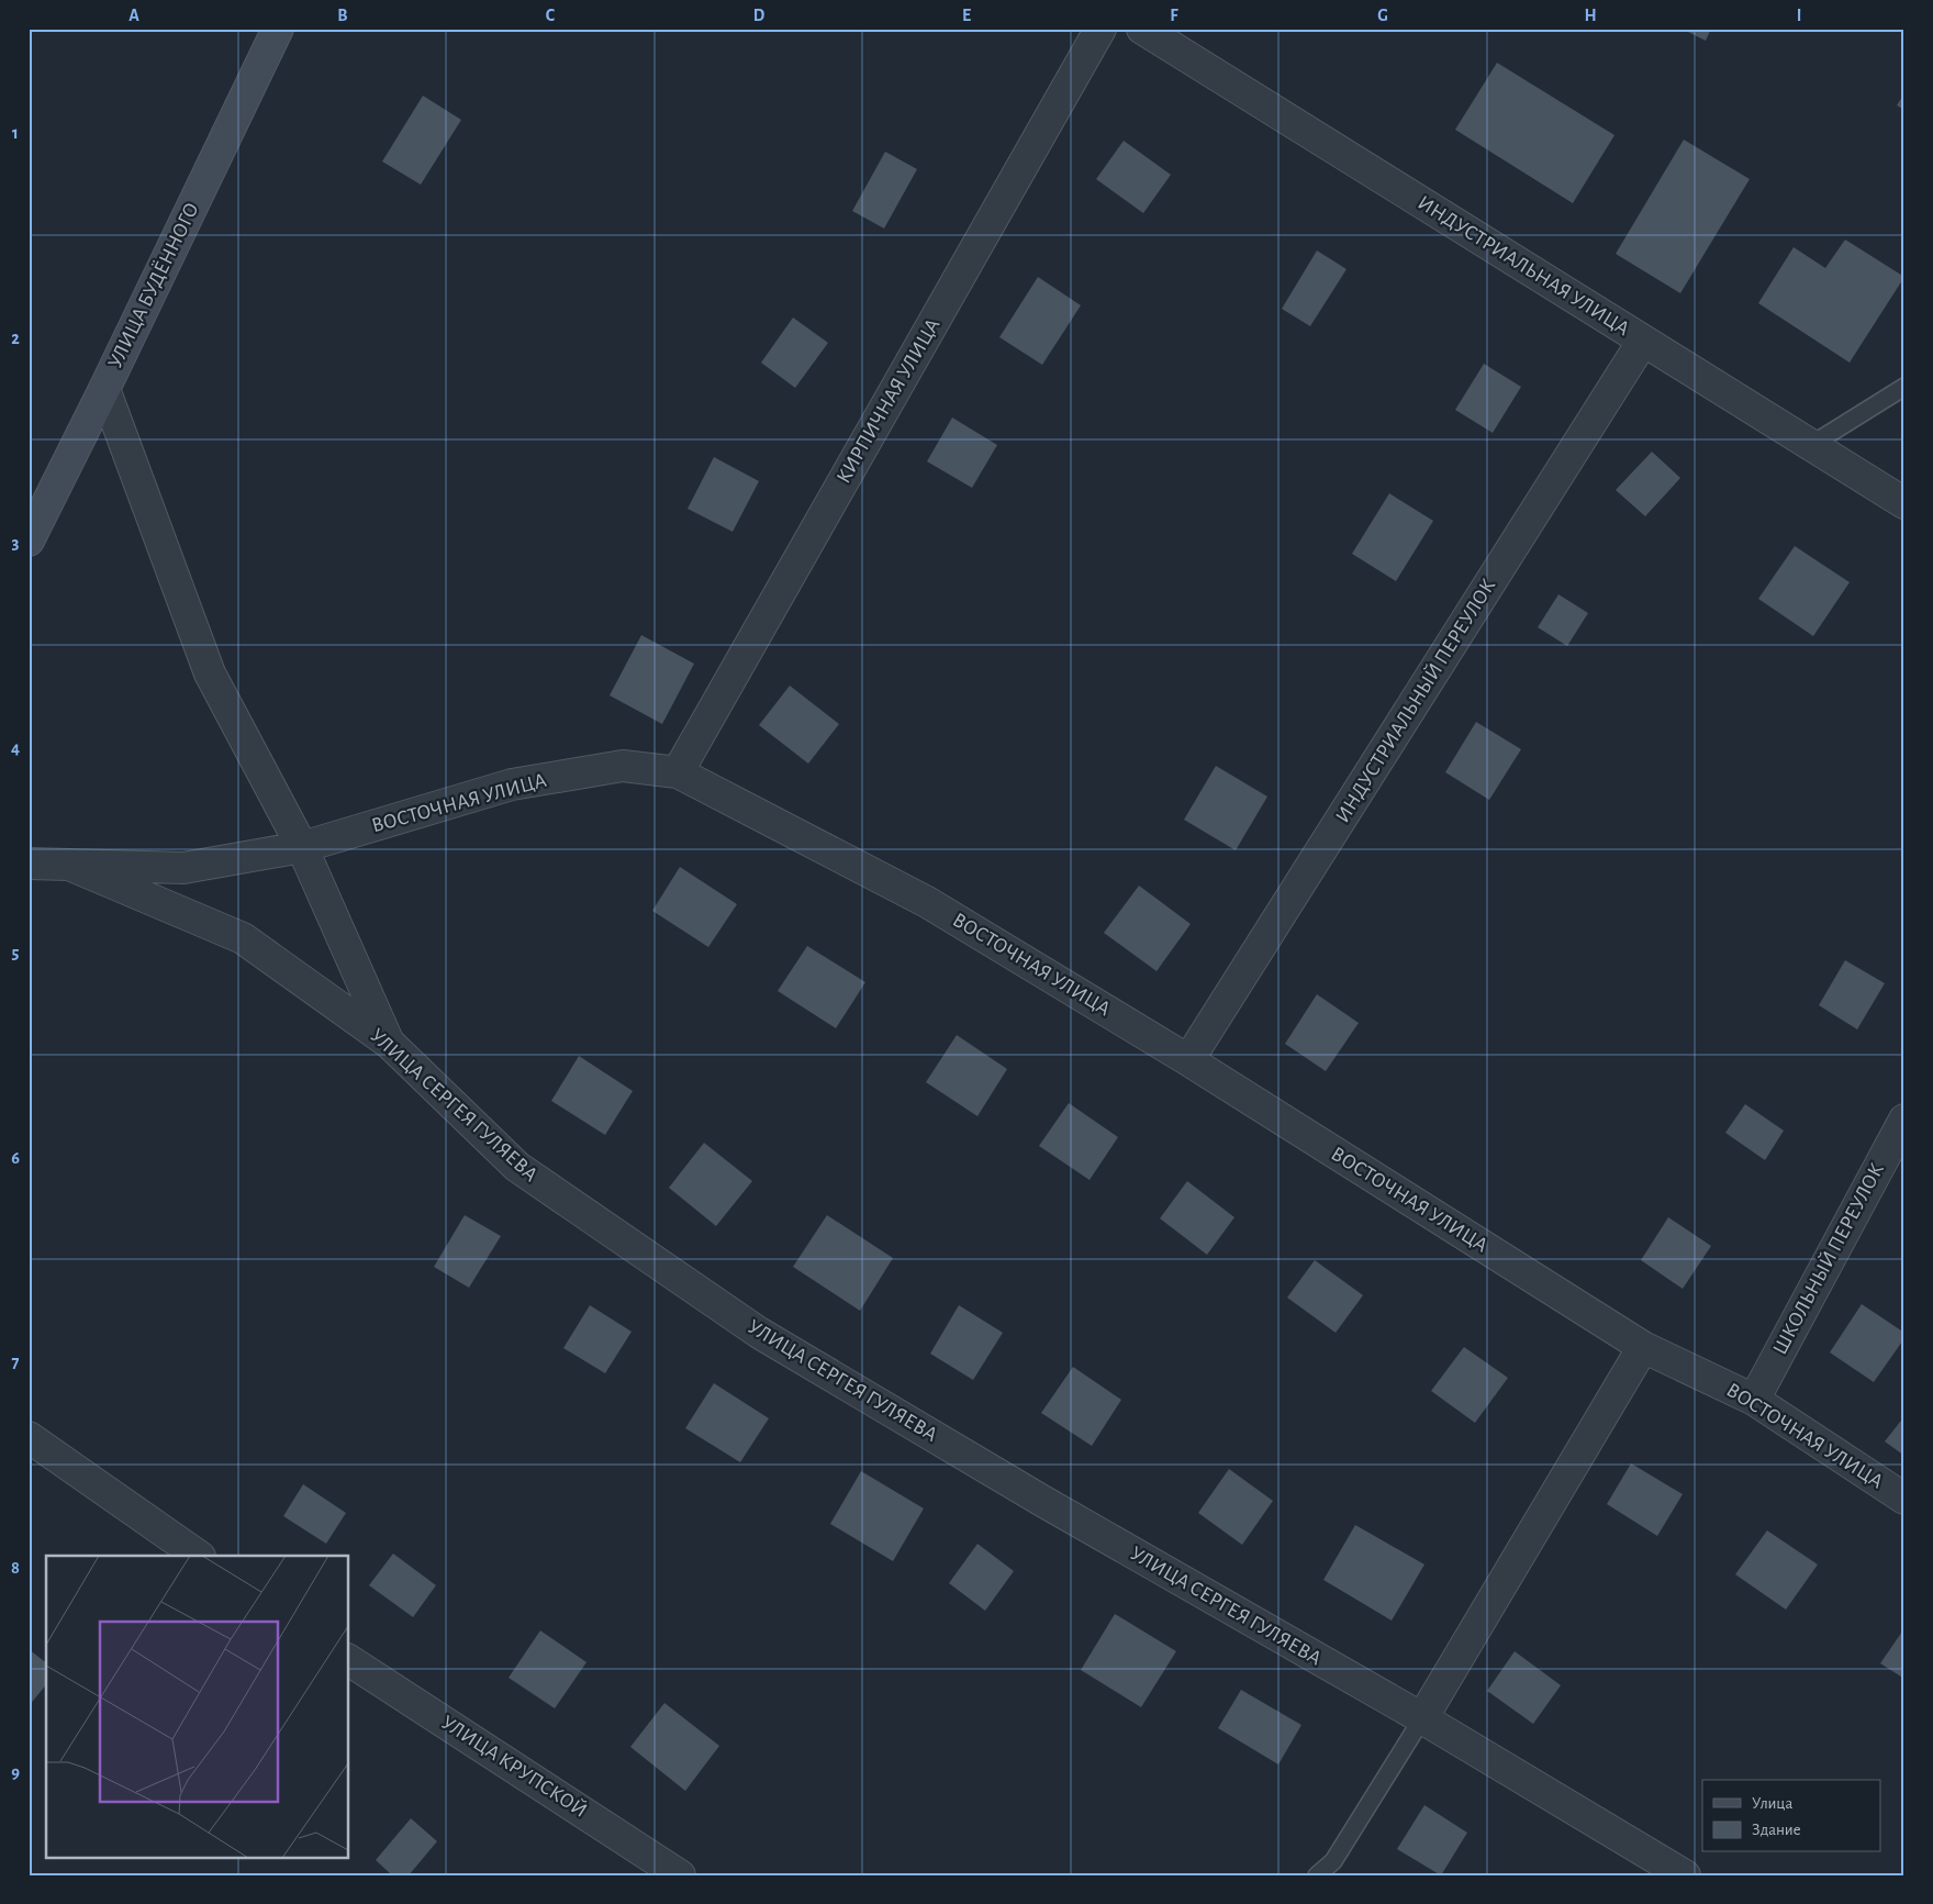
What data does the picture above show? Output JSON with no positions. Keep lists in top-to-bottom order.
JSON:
{
  "streets": {
    "street": [
      "ИНДУСТРИАЛЬНАЯ УЛИЦА",
      "УЛИЦА БУДЁННОГО",
      "КИРПИЧНАЯ УЛИЦА",
      "ИНДУСТРИАЛЬНЫЙ ПЕРЕУЛОК",
      "ВОСТОЧНАЯ УЛИЦА",
      "УЛИЦА СЕРГЕЯ ГУЛЯЕВА",
      "ШКОЛЬНЫЙ ПЕРЕУЛОК",
      "УЛИЦА КРУПСКОЙ"
    ]
  },
  "crossings": [
    ["ИНДУСТРИАЛЬНАЯ УЛИЦА", "ИНДУСТРИАЛЬНЫЙ ПЕРЕУЛОК"],
    ["КИРПИЧНАЯ УЛИЦА", "ВОСТОЧНАЯ УЛИЦА"],
    ["ИНДУСТРИАЛЬНЫЙ ПЕРЕУЛОК", "ВОСТОЧНАЯ УЛИЦА"],
    ["ВОСТОЧНАЯ УЛИЦА", "УЛИЦА СЕРГЕЯ ГУЛЯЕВА"],
    ["ВОСТОЧНАЯ УЛИЦА", "ШКОЛЬНЫЙ ПЕРЕУЛОК"]
  ],
  "legend": ["Улица", "Здание"],
  "grid": {
    "columns": [
      "A",
      "B",
      "C",
      "D",
      "E",
      "F",
      "G",
      "H",
      "I"
    ],
    "rows": [
      "1",
      "2",
      "3",
      "4",
      "5",
      "6",
      "7",
      "8",
      "9"
    ]
  }
}
